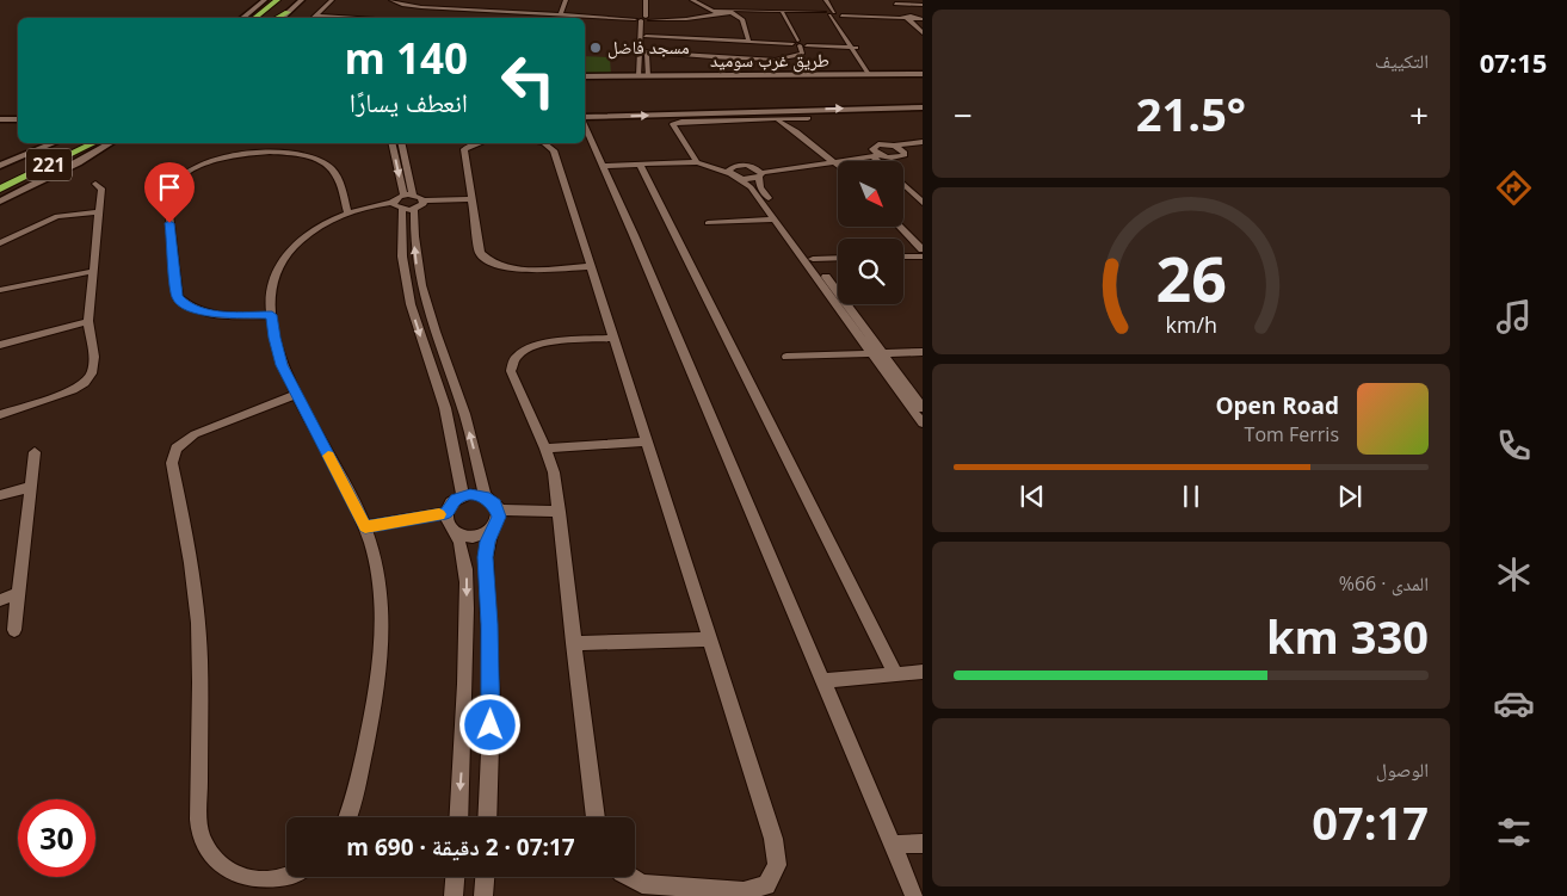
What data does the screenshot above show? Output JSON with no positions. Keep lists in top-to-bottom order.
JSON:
{
  "streets": {
    "highway": ["221"],
    "street": ["طريق غرب سوميد"]
  },
  "places": ["مسجد فاضل"],
  "north": "bottom right",
  "page": {
    "tabs": "07:15",
    "tile": [
      "التكييف",
      ["المدى · 66%", "330 km"],
      ["الوصول", "07:17"]
    ],
    "turn": ["140 m", "انعطف يسارًا"],
    "heat": ["−", "21.5°", "+"],
    "song": ["Open Road", "Tom Ferris"],
    "limit": "30",
    "trip": "07:17 · 2 دقيقة · 690 m",
    "gauge": ["26", "km/h"]
  }
}
